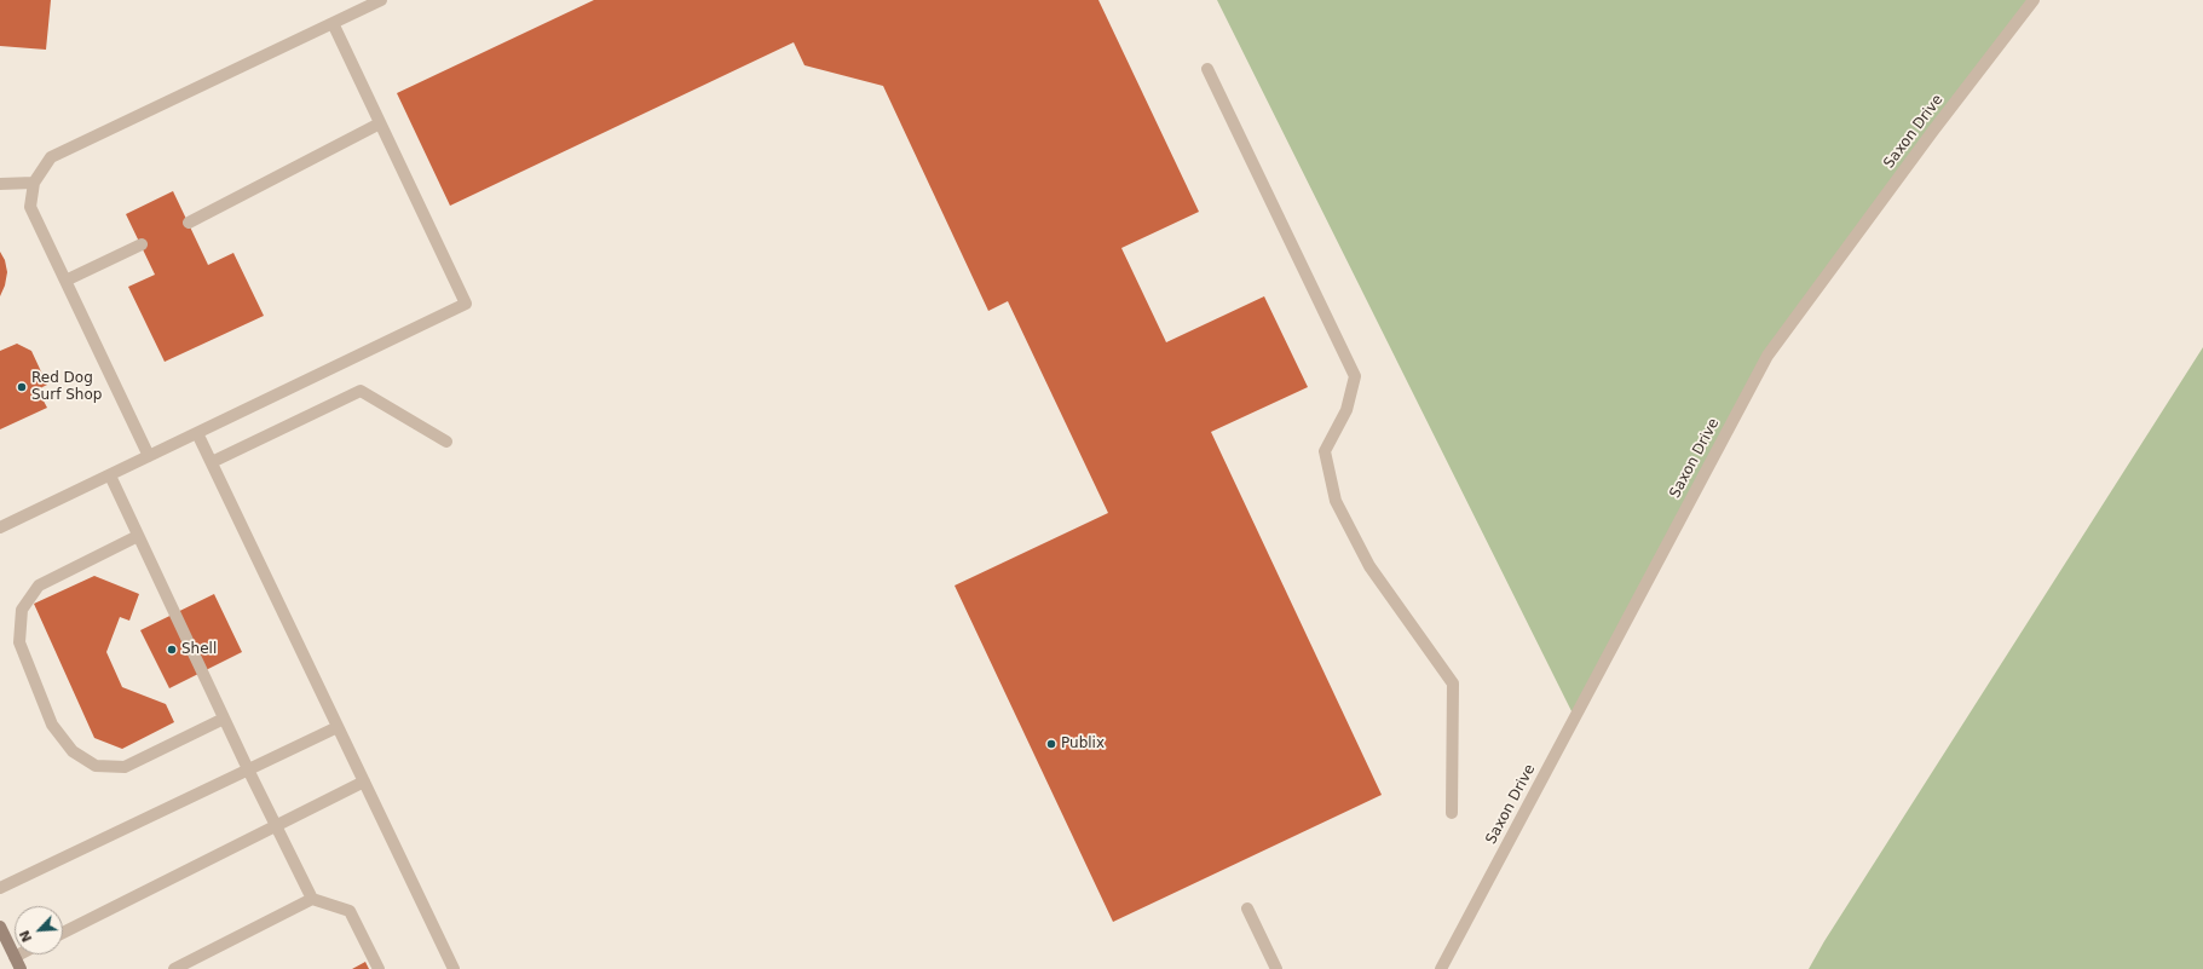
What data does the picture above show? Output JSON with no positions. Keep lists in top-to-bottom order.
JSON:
{
  "streets": {
    "street": ["Saxon Drive"]
  },
  "places": ["Red Dog Surf Shop", "Shell", "Publix"],
  "north": "bottom left"
}
